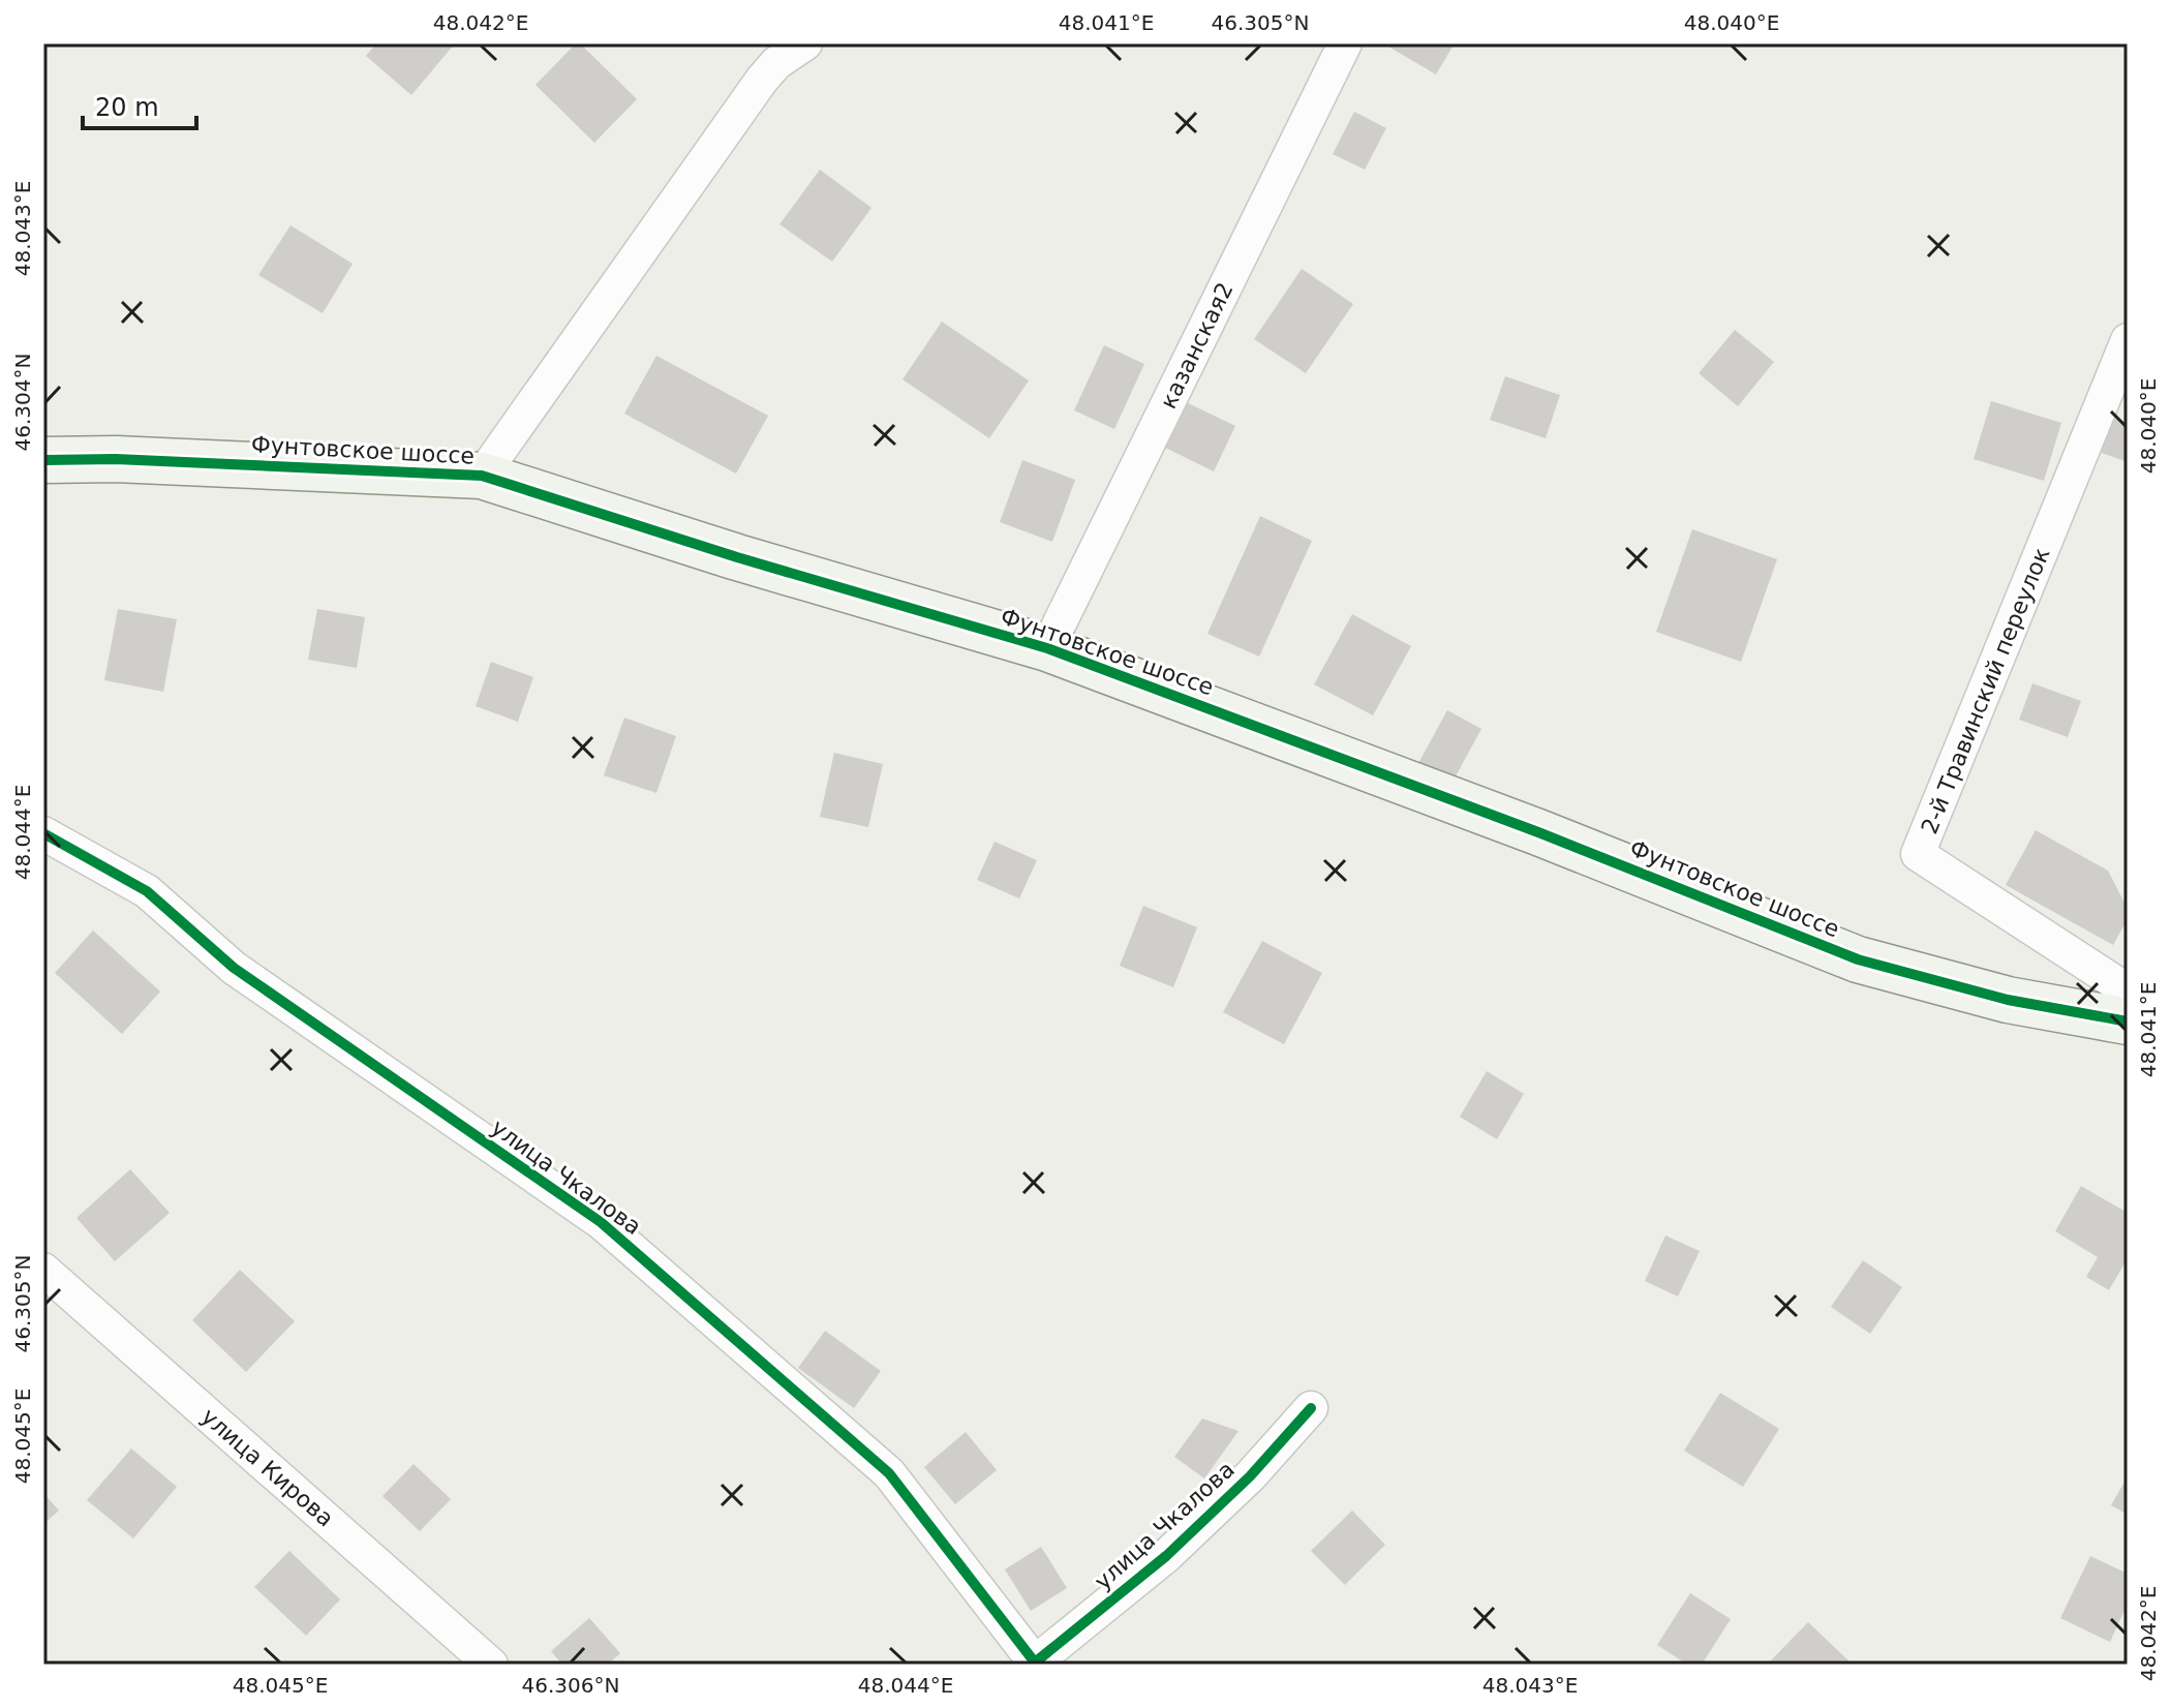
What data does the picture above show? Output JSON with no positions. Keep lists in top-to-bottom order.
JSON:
{
  "streets": {
    "street": [
      "казанская2",
      "Фунтовское шоссе",
      "2-й Травинский переулок",
      "улица Чкалова",
      "улица Кирова"
    ]
  },
  "crossings": [
    ["казанская2", "Фунтовское шоссе"]
  ],
  "scale_bar": "20 m",
  "coordinates": [
    "48.042°E",
    "48.041°E",
    "46.305°N",
    "48.040°E",
    "48.043°E",
    "46.304°N",
    "48.044°E",
    "48.045°E",
    "46.306°N"
  ]
}
